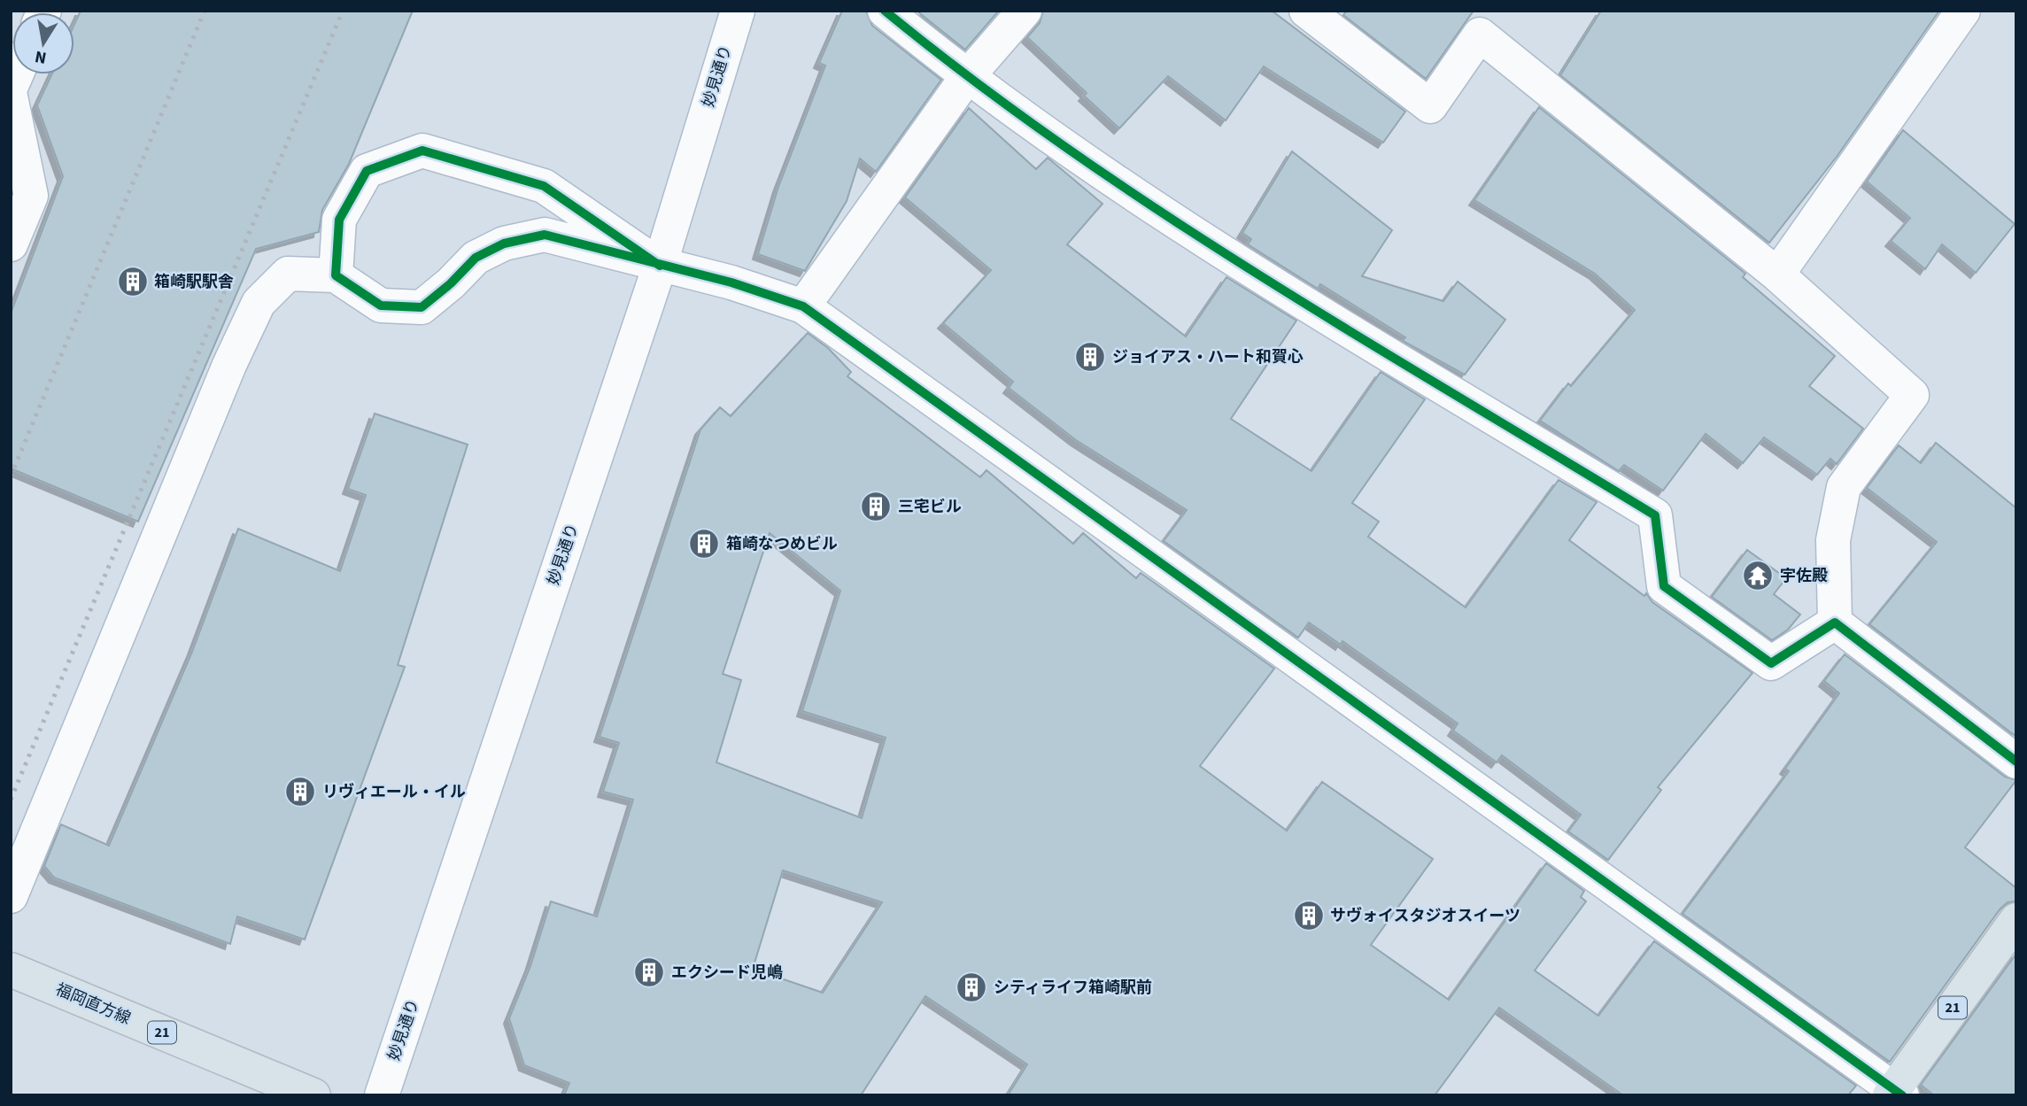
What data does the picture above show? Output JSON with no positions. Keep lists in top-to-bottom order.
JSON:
{
  "streets": {
    "main road": ["福岡直方線", "21"],
    "street": ["妙見通り"]
  },
  "places": {
    "building": [
      "箱崎駅駅舎",
      "ジョイアス・ハート和賀心",
      "三宅ビル",
      "箱崎なつめビル",
      "リヴィエール・イル",
      "サヴォイスタジオスイーツ",
      "エクシード児嶋",
      "シティライフ箱崎駅前"
    ],
    "temple": ["宇佐殿"]
  },
  "north": "bottom"
}
